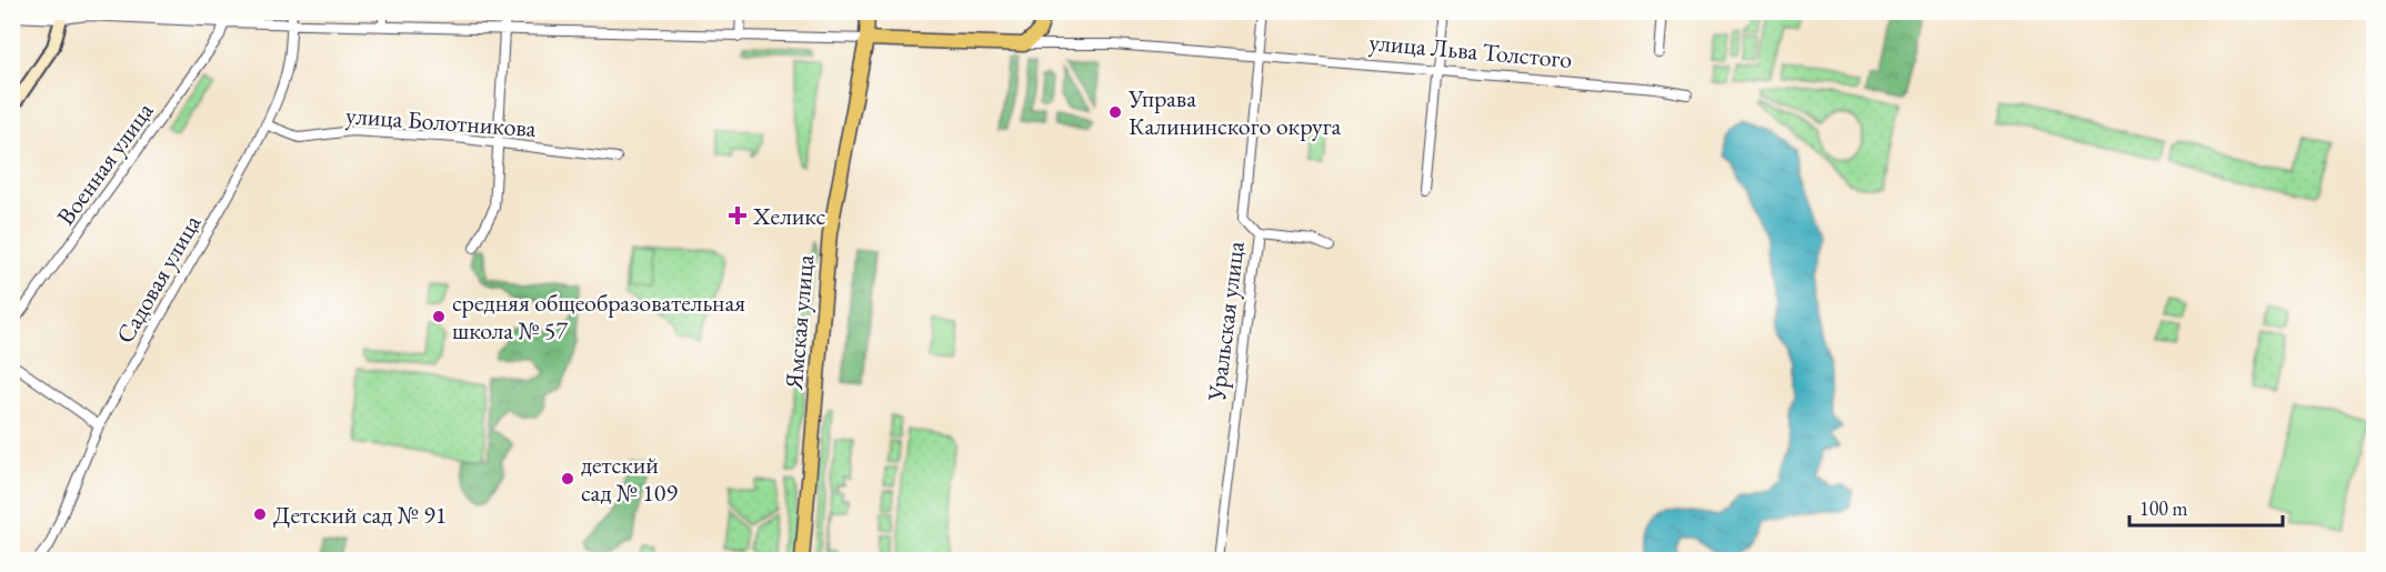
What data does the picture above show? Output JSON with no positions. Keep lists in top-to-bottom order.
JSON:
{
  "streets": {
    "main road": ["улица Льва Толстого", "Ямская улица"],
    "street": [
      "улица Болотникова",
      "Военная улица",
      "Садовая улица",
      "Уральская улица"
    ]
  },
  "crossings": [
    ["улица Льва Толстого", "Военная улица"],
    ["улица Льва Толстого", "Садовая улица"],
    ["улица Льва Толстого", "Уральская улица"],
    ["улица Льва Толстого", "Ямская улица"],
    ["улица Болотникова", "Садовая улица"]
  ],
  "places": {
    "other": [
      "Управа Калининского округа",
      "средняя общеобразовательная школа № 57",
      "детский сад № 109",
      "Детский сад № 91"
    ],
    "health": ["Хеликс"]
  },
  "scale_bar": "100 m"
}
